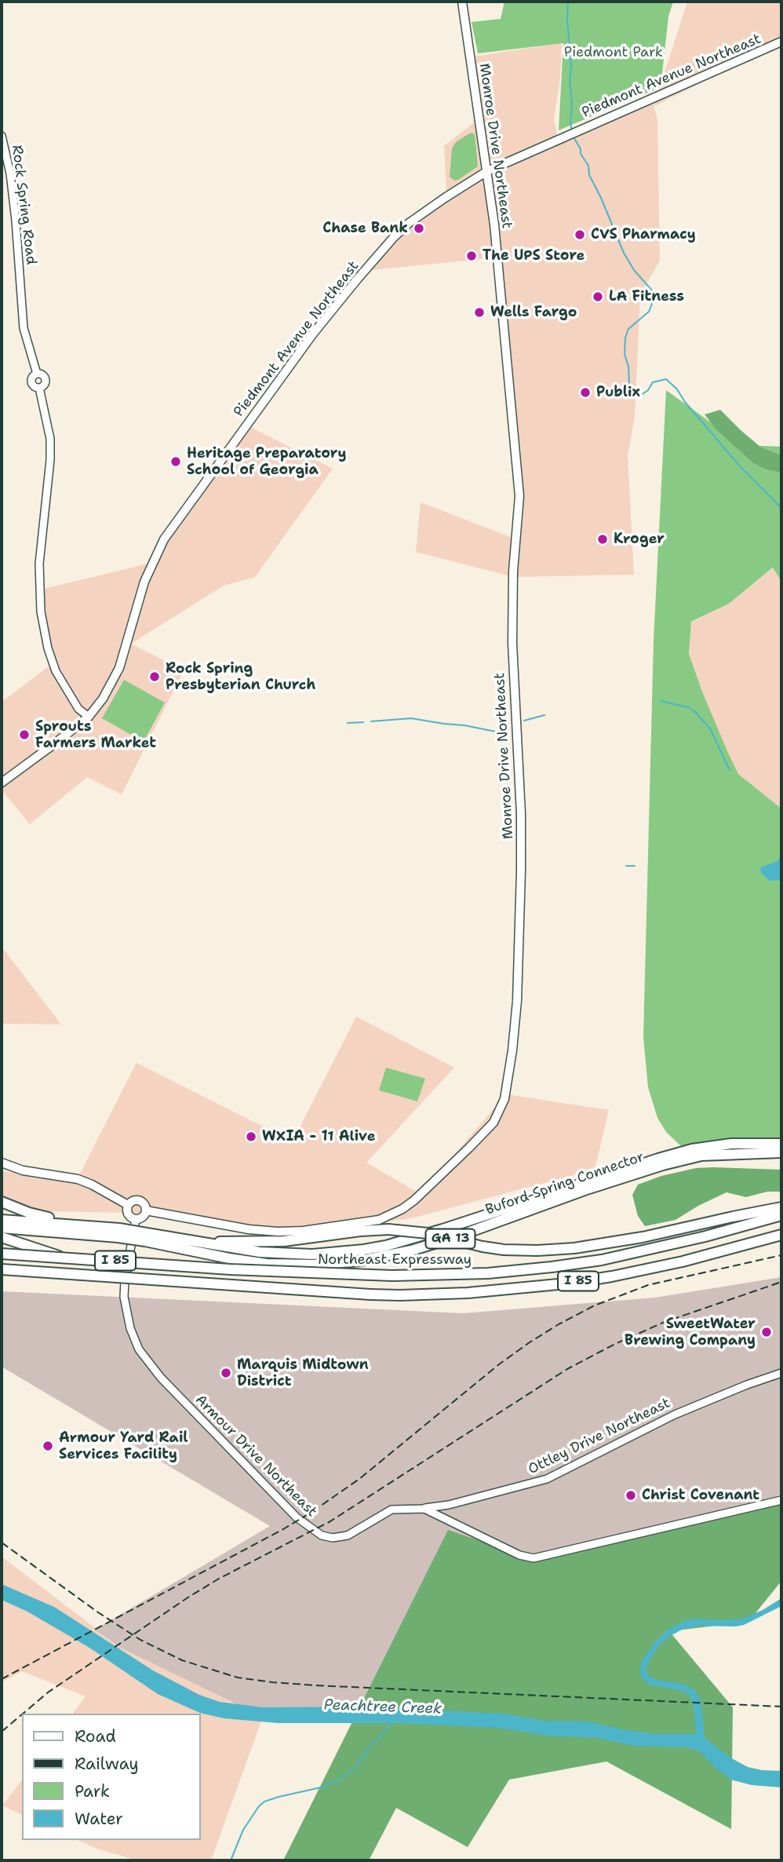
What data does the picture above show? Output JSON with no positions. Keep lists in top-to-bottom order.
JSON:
{
  "streets": {
    "highway": [
      "Buford-Spring Connector",
      "GA 13",
      "Northeast Expressway",
      "I 85"
    ],
    "main road": ["Piedmont Avenue Northeast", "Monroe Drive Northeast"],
    "street": ["Rock Spring Road", "Ottley Drive Northeast", "Armour Drive Northeast"]
  },
  "crossings": [
    ["Piedmont Avenue Northeast", "Monroe Drive Northeast"],
    ["Piedmont Avenue Northeast", "Rock Spring Road"],
    ["Monroe Drive Northeast", "Armour Drive Northeast"],
    ["Ottley Drive Northeast", "Armour Drive Northeast"]
  ],
  "water": ["Peachtree Creek"],
  "parks": ["Piedmont Park"],
  "places": [
    "Chase Bank",
    "CVS Pharmacy",
    "The UPS Store",
    "LA Fitness",
    "Wells Fargo",
    "Publix",
    "Heritage Preparatory School of Georgia",
    "Kroger",
    "Rock Spring Presbyterian Church",
    "Sprouts Farmers Market",
    "WXIA - 11 Alive",
    "SweetWater Brewing Company",
    "Marquis Midtown District",
    "Armour Yard Rail Services Facility",
    "Christ Covenant"
  ],
  "legend": [
    "Road",
    "Railway",
    "Park",
    "Water"
  ]
}
